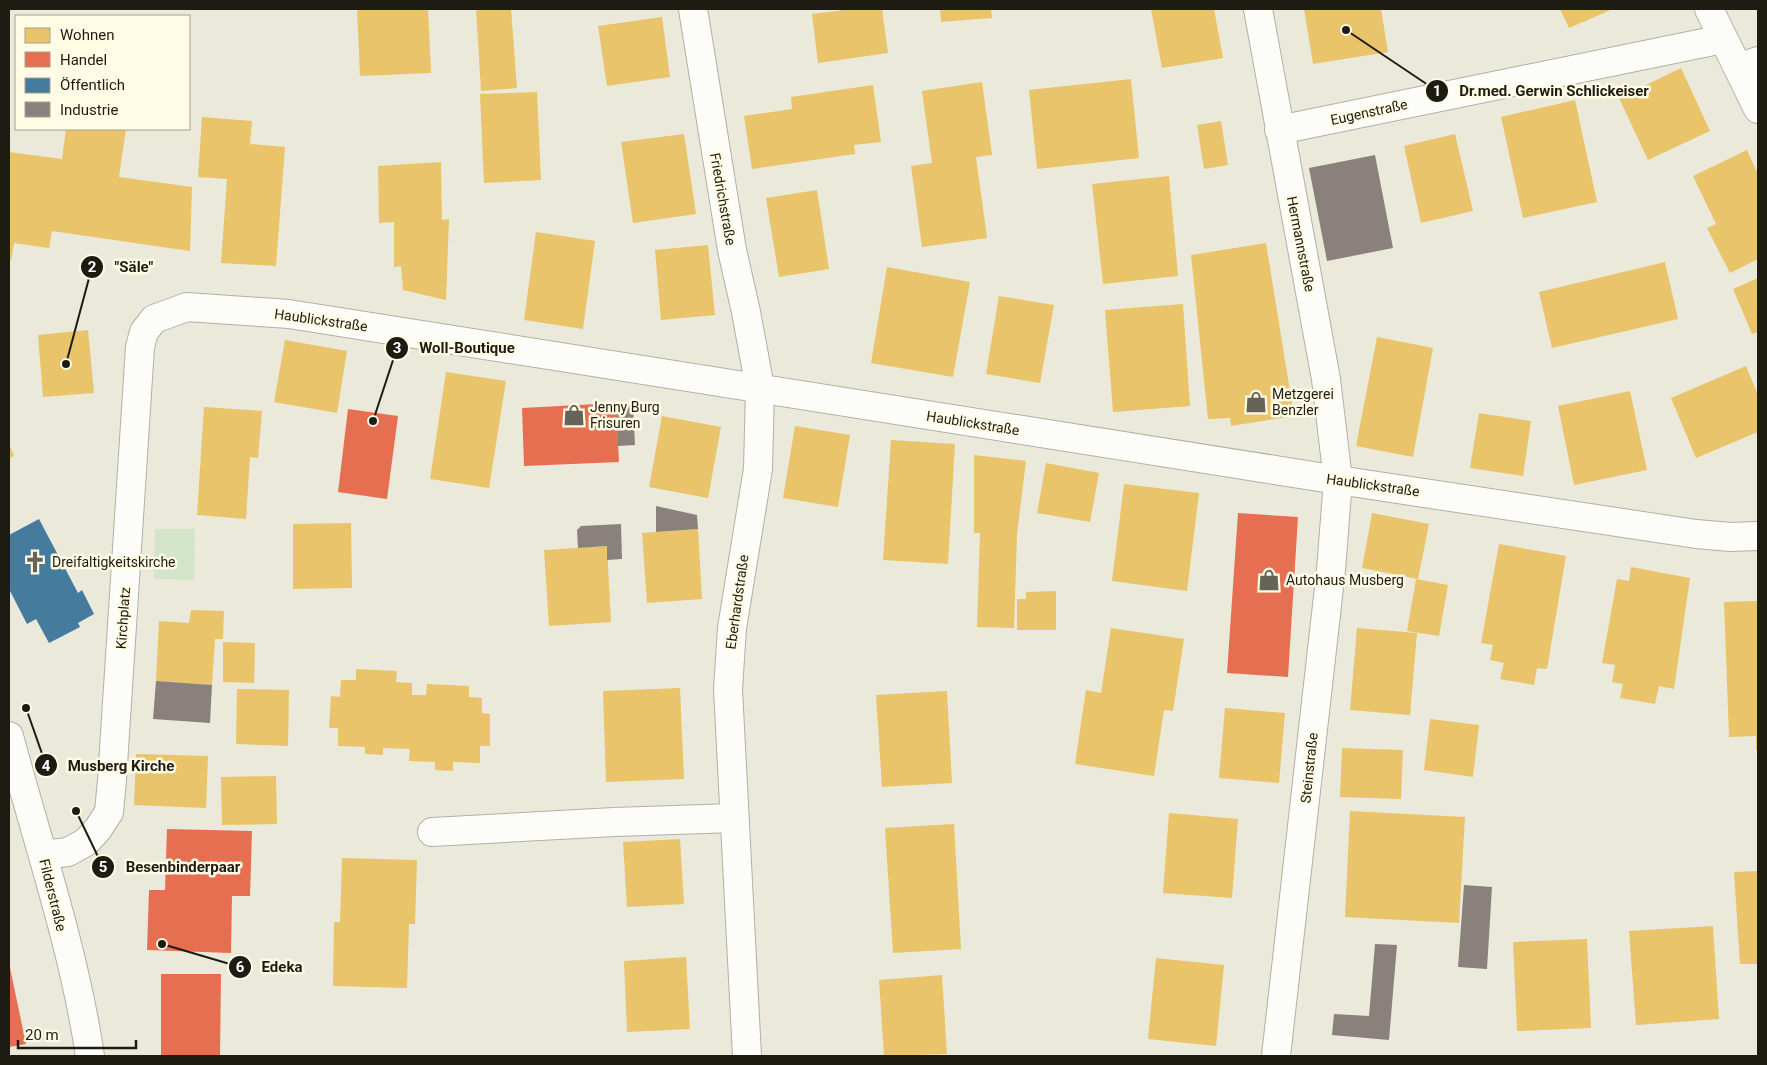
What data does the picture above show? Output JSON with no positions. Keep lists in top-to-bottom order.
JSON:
{
  "streets": {
    "street": [
      "Eugenstraße",
      "Friedrichstraße",
      "Hermannstraße",
      "Haublickstraße",
      "Eberhardstraße",
      "Kirchplatz",
      "Steinstraße",
      "Filderstraße"
    ]
  },
  "crossings": [
    ["Eugenstraße", "Hermannstraße"],
    ["Friedrichstraße", "Haublickstraße"],
    ["Friedrichstraße", "Eberhardstraße"],
    ["Hermannstraße", "Haublickstraße"],
    ["Hermannstraße", "Steinstraße"],
    ["Haublickstraße", "Eberhardstraße"],
    ["Haublickstraße", "Kirchplatz"],
    ["Haublickstraße", "Steinstraße"],
    ["Kirchplatz", "Filderstraße"]
  ],
  "places": {
    "other": [
      "Dr.med. Gerwin Schlickeiser",
      "\"Säle\"",
      "Woll-Boutique",
      "Musberg Kirche",
      "Besenbinderpaar",
      "Edeka"
    ],
    "shop": ["Metzgerei Benzler", "Jenny Burg Frisuren", "Autohaus Musberg"],
    "church": ["Dreifaltigkeitskirche"]
  },
  "legend": [
    "Wohnen",
    "Handel",
    "Öffentlich",
    "Industrie"
  ],
  "scale_bar": "20 m"
}
